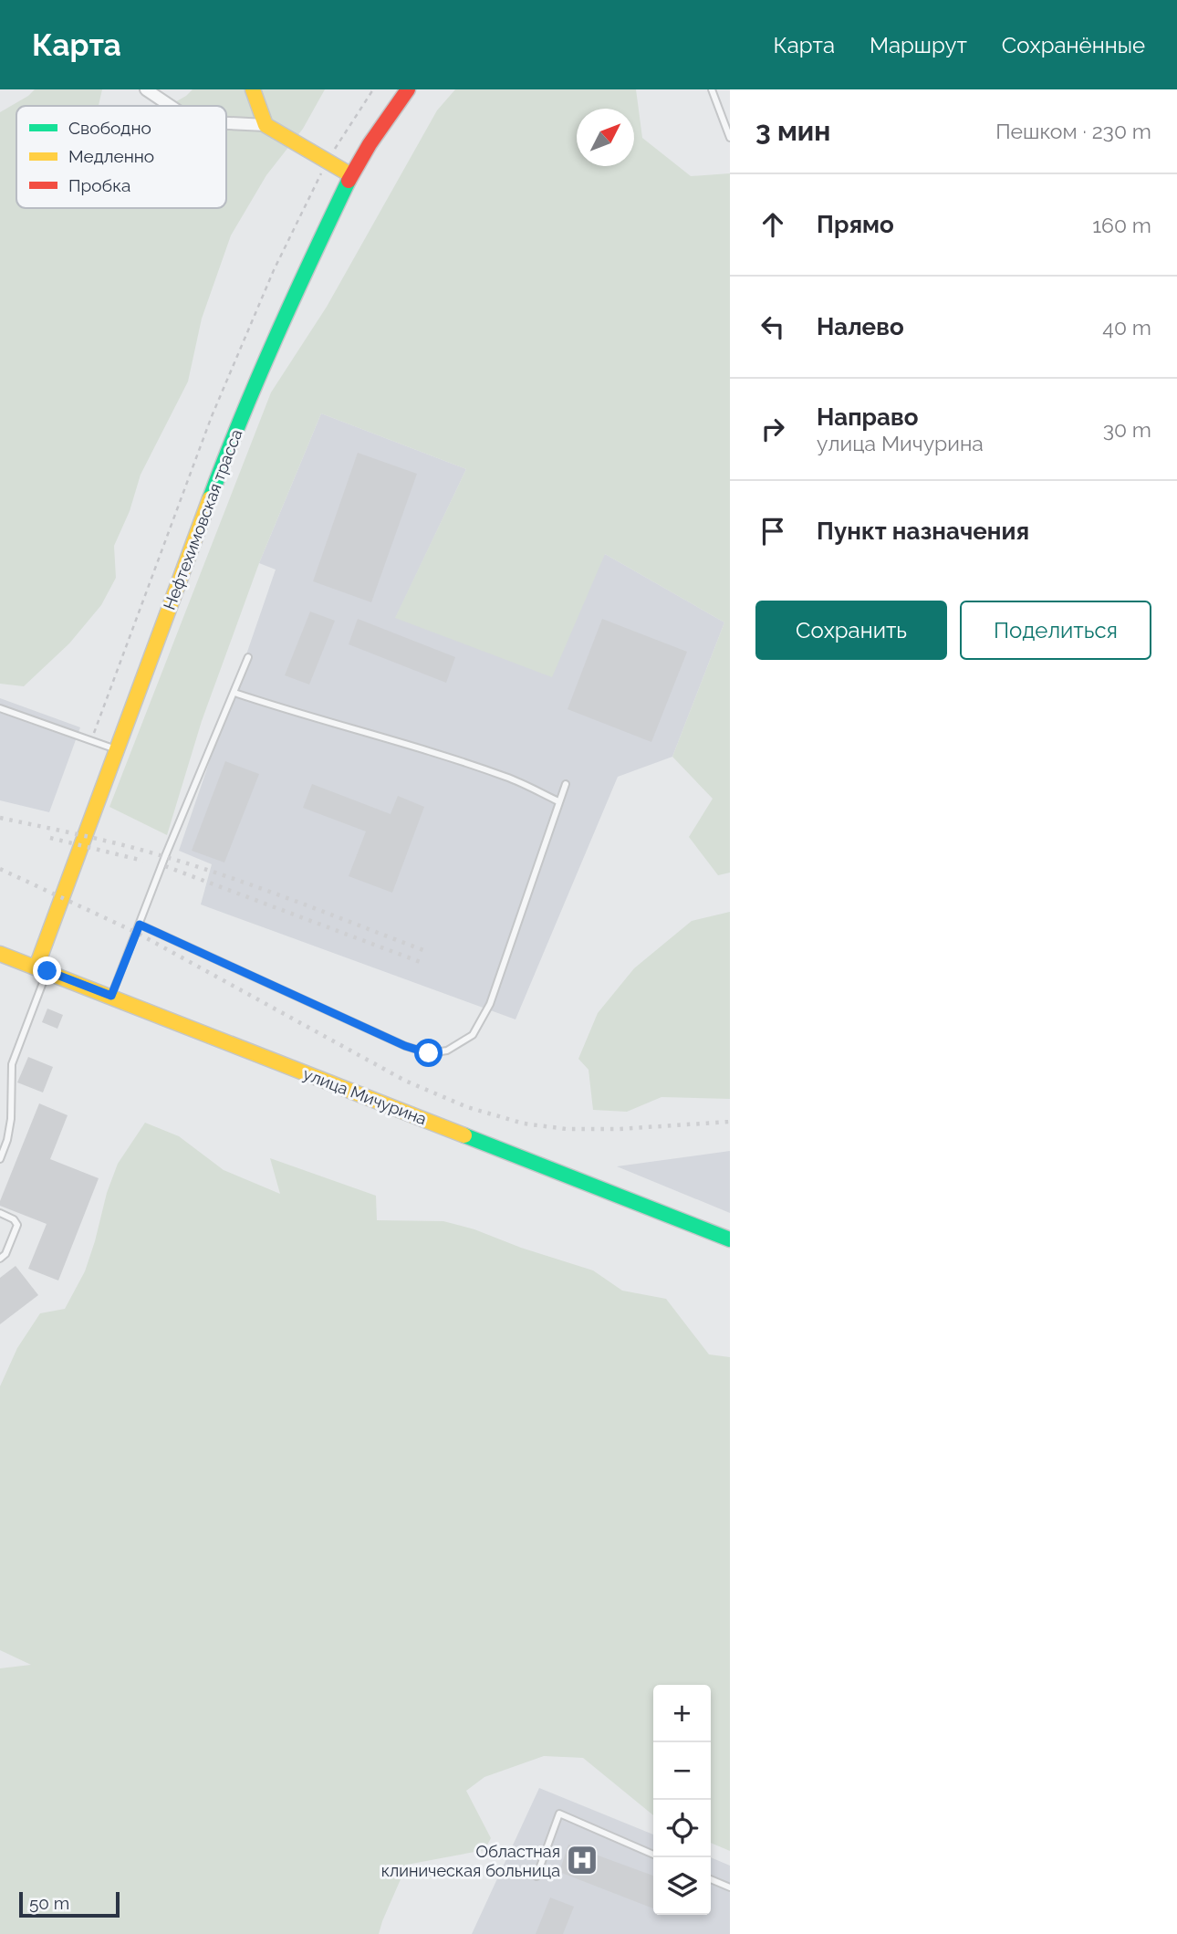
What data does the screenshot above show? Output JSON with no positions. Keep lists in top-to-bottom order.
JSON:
{
  "streets": {
    "main road": ["Нефтехимовская трасса", "улица Мичурина"]
  },
  "crossings": [
    ["Нефтехимовская трасса", "улица Мичурина"]
  ],
  "places": {
    "hospital": ["Областная клиническая больница"]
  },
  "legend": ["Свободно", "Медленно", "Пробка"],
  "scale_bar": "50 m",
  "north": "top right",
  "page": {
    "header": "Карта",
    "nav": ["Карта", "Маршрут", "Сохранённые"],
    "heading": ["3 мин", "Пешком · 230 m"],
    "list": [
      ["Прямо", "160 m"],
      ["Налево", "40 m"],
      ["Направо", "улица Мичурина", "30 m"],
      "Пункт назначения"
    ],
    "buttons": ["Сохранить", "Поделиться"],
    "map_buttons": ["+", "−"],
    "scale": "50 m"
  }
}
